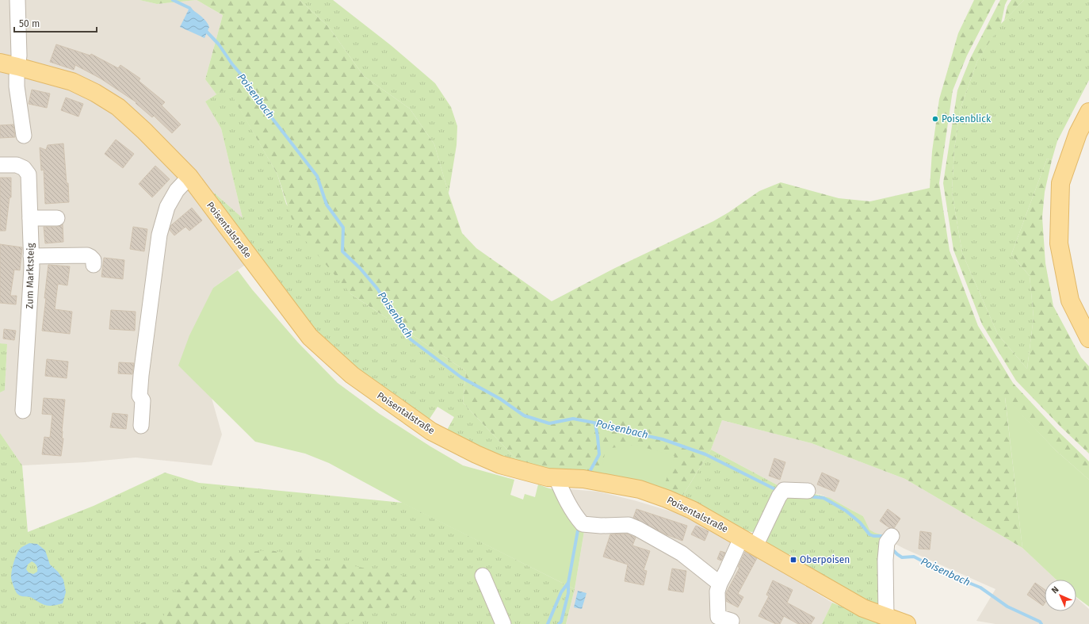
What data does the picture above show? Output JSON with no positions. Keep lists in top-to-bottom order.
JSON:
{
  "streets": {
    "main road": ["Poisentalstraße"],
    "street": ["Zum Marktsteig"]
  },
  "water": ["Poisenbach"],
  "places": {
    "other": ["Poisenblick"],
    "transit": ["Oberpoisen"]
  },
  "scale_bar": "50 m",
  "north": "top left"
}
